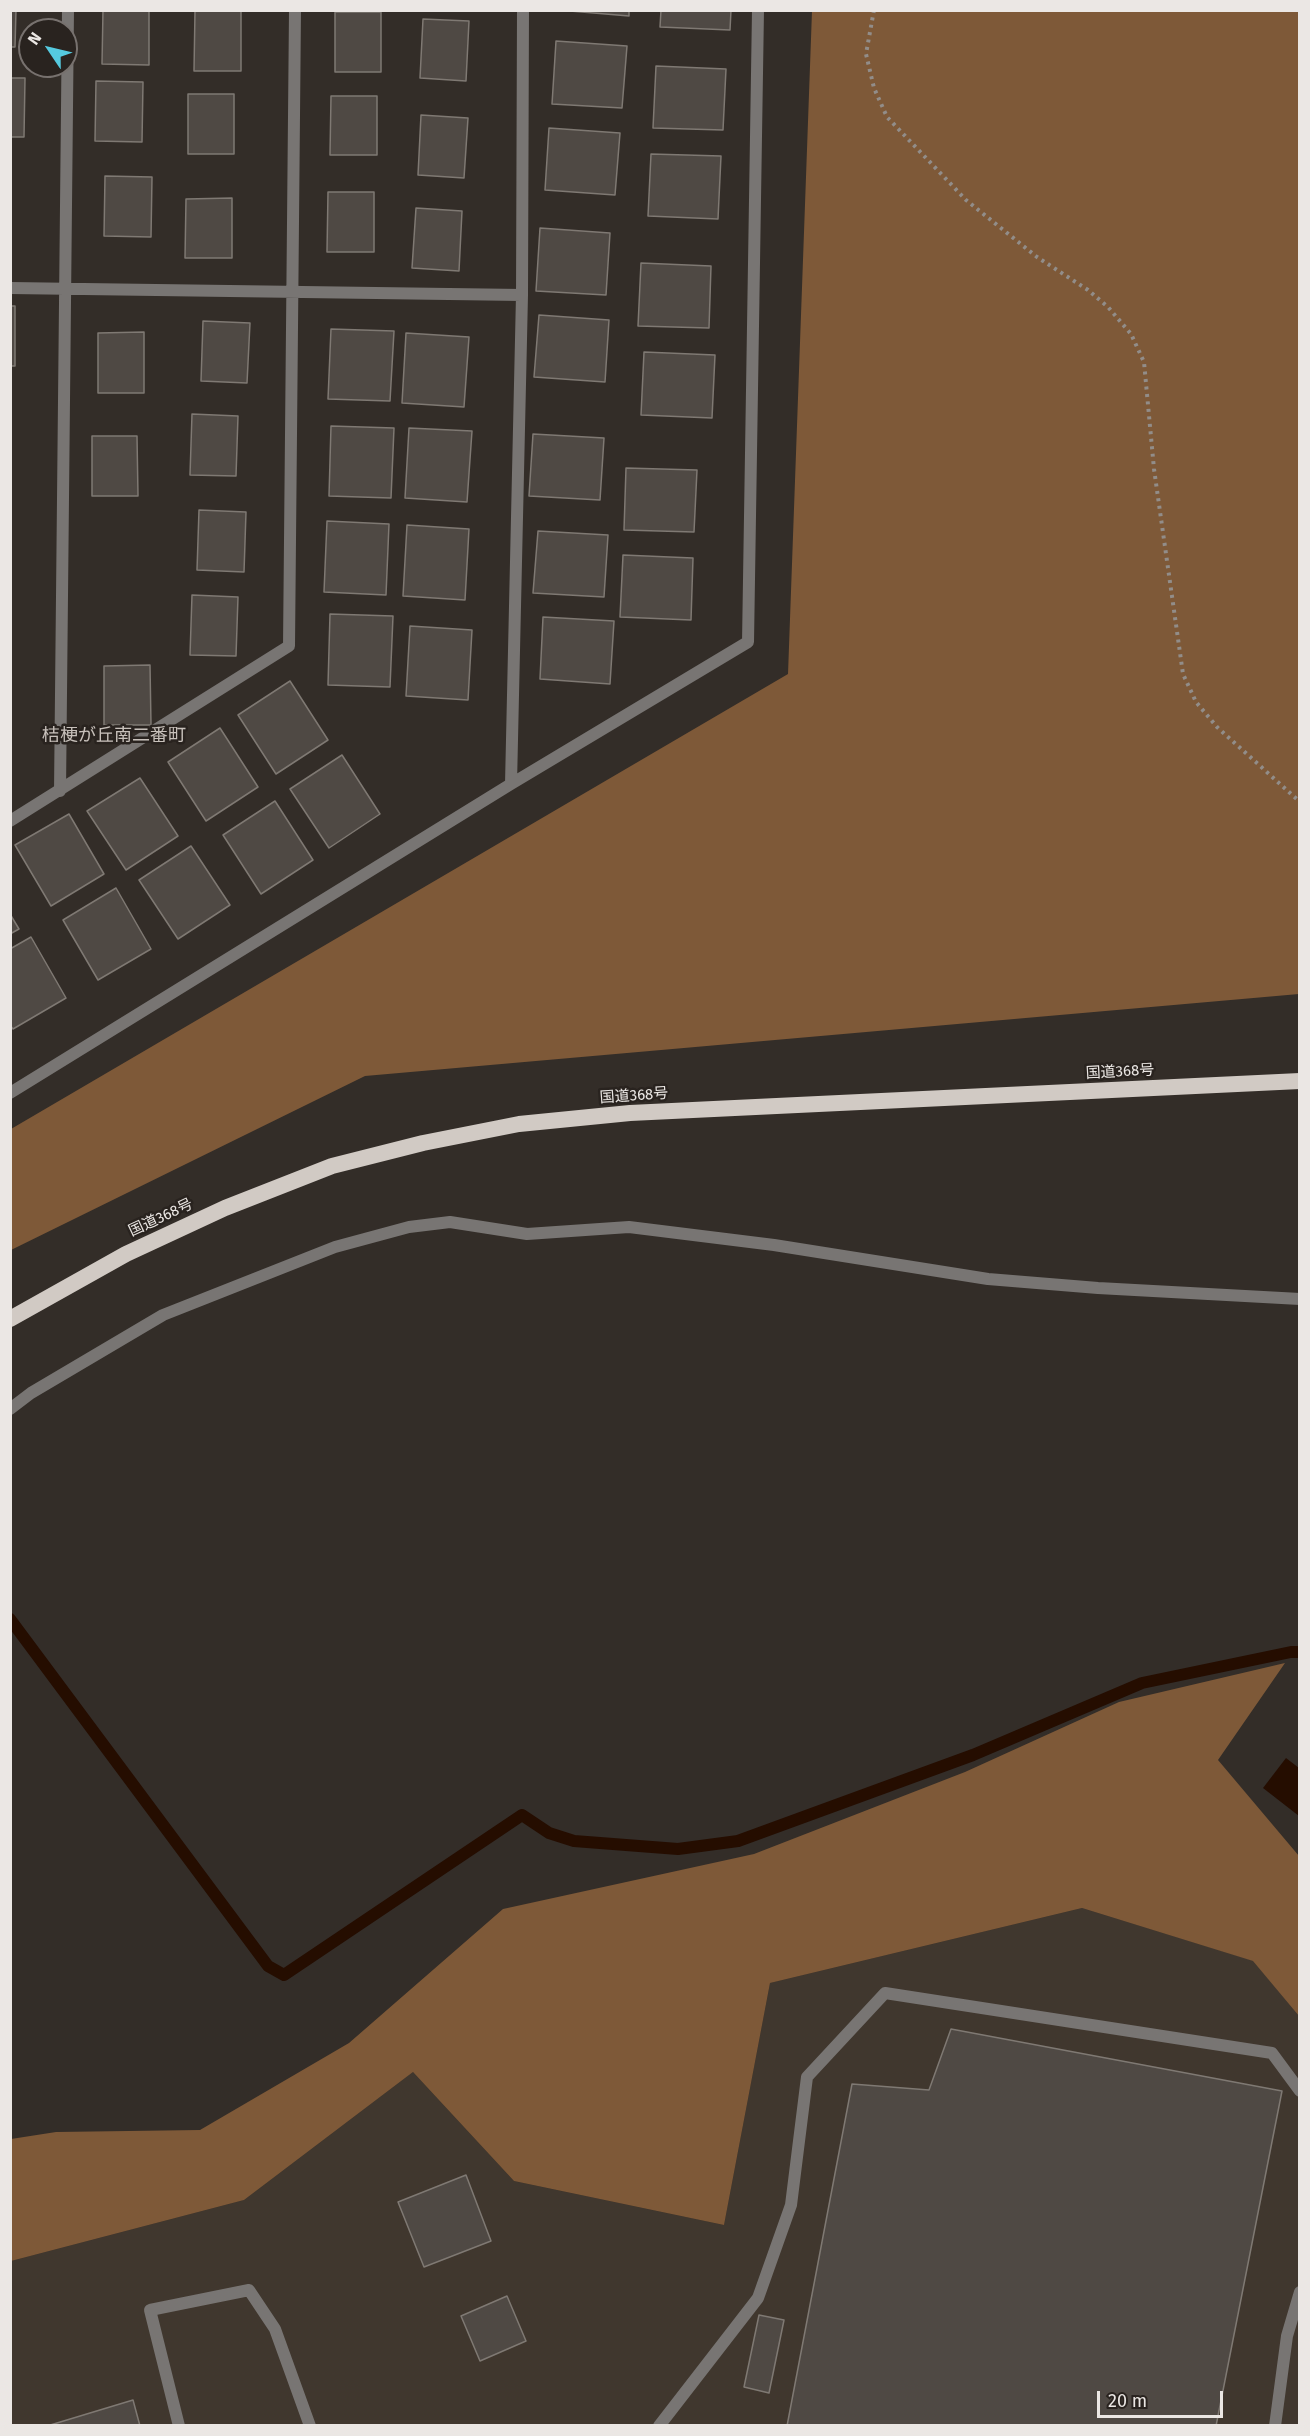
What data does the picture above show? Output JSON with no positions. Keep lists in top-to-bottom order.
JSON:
{
  "streets": {
    "highway": ["国道368号"]
  },
  "districts": ["桔梗が丘南二番町"],
  "scale_bar": "20 m",
  "north": "top left"
}
